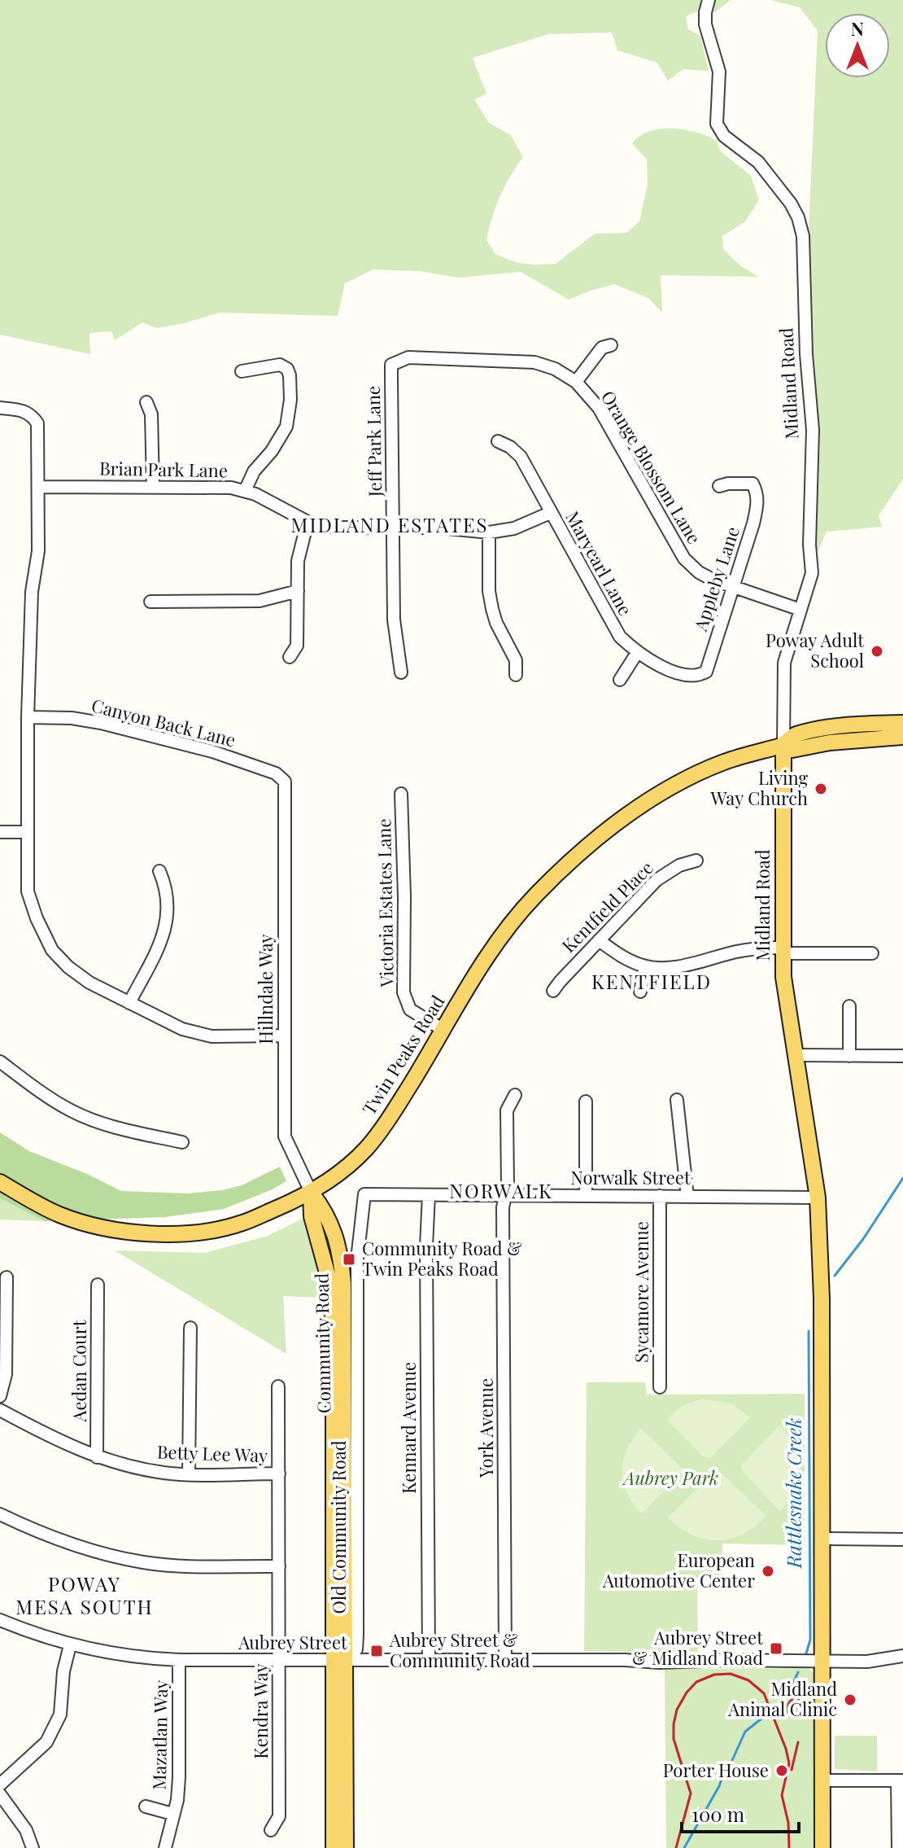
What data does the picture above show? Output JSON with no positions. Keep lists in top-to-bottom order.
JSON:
{
  "streets": {
    "main road": ["Midland Road", "Twin Peaks Road", "Community Road"],
    "street": [
      "Jeff Park Lane",
      "Orange Blossom Lane",
      "Brian Park Lane",
      "Maryearl Lane",
      "Appleby Lane",
      "Canyon Back Lane",
      "Victoria Estates Lane",
      "Kentfield Place",
      "Hillndale Way",
      "Norwalk Street",
      "Sycamore Avenue",
      "Aedan Court",
      "Kennard Avenue",
      "York Avenue",
      "Betty Lee Way",
      "Old Community Road",
      "Aubrey Street",
      "Kendra Way",
      "Mazatlan Way"
    ]
  },
  "crossings": [
    ["Midland Road", "Orange Blossom Lane"],
    ["Midland Road", "Twin Peaks Road"],
    ["Midland Road", "Norwalk Street"],
    ["Midland Road", "Aubrey Street"],
    ["Jeff Park Lane", "Orange Blossom Lane"],
    ["Jeff Park Lane", "Brian Park Lane"],
    ["Orange Blossom Lane", "Appleby Lane"],
    ["Brian Park Lane", "Maryearl Lane"],
    ["Maryearl Lane", "Appleby Lane"],
    ["Canyon Back Lane", "Hillndale Way"],
    ["Victoria Estates Lane", "Twin Peaks Road"],
    ["Hillndale Way", "Twin Peaks Road"],
    ["Hillndale Way", "Community Road"],
    ["Twin Peaks Road", "Community Road"],
    ["Norwalk Street", "Sycamore Avenue"],
    ["Norwalk Street", "Kennard Avenue"],
    ["Norwalk Street", "York Avenue"],
    ["Norwalk Street", "Old Community Road"],
    ["Community Road", "Old Community Road"],
    ["Community Road", "Aubrey Street"],
    ["Aedan Court", "Betty Lee Way"],
    ["Kennard Avenue", "Aubrey Street"],
    ["York Avenue", "Aubrey Street"],
    ["Betty Lee Way", "Kendra Way"],
    ["Old Community Road", "Aubrey Street"],
    ["Aubrey Street", "Kendra Way"],
    ["Aubrey Street", "Mazatlan Way"]
  ],
  "districts": [
    "MIDLAND ESTATES",
    "KENTFIELD",
    "NORWALK",
    "POWAY MESA SOUTH"
  ],
  "water": ["Rattlesnake Creek"],
  "parks": ["Aubrey Park"],
  "places": {
    "other": [
      "Poway Adult School",
      "Living Way Church",
      "European Automotive Center",
      "Midland Animal Clinic",
      "Porter House"
    ],
    "transit": ["Community Road & Twin Peaks Road", "Aubrey Street & Midland Road", "Aubrey Street & Community Road"]
  },
  "scale_bar": "100 m",
  "north": "top"
}
